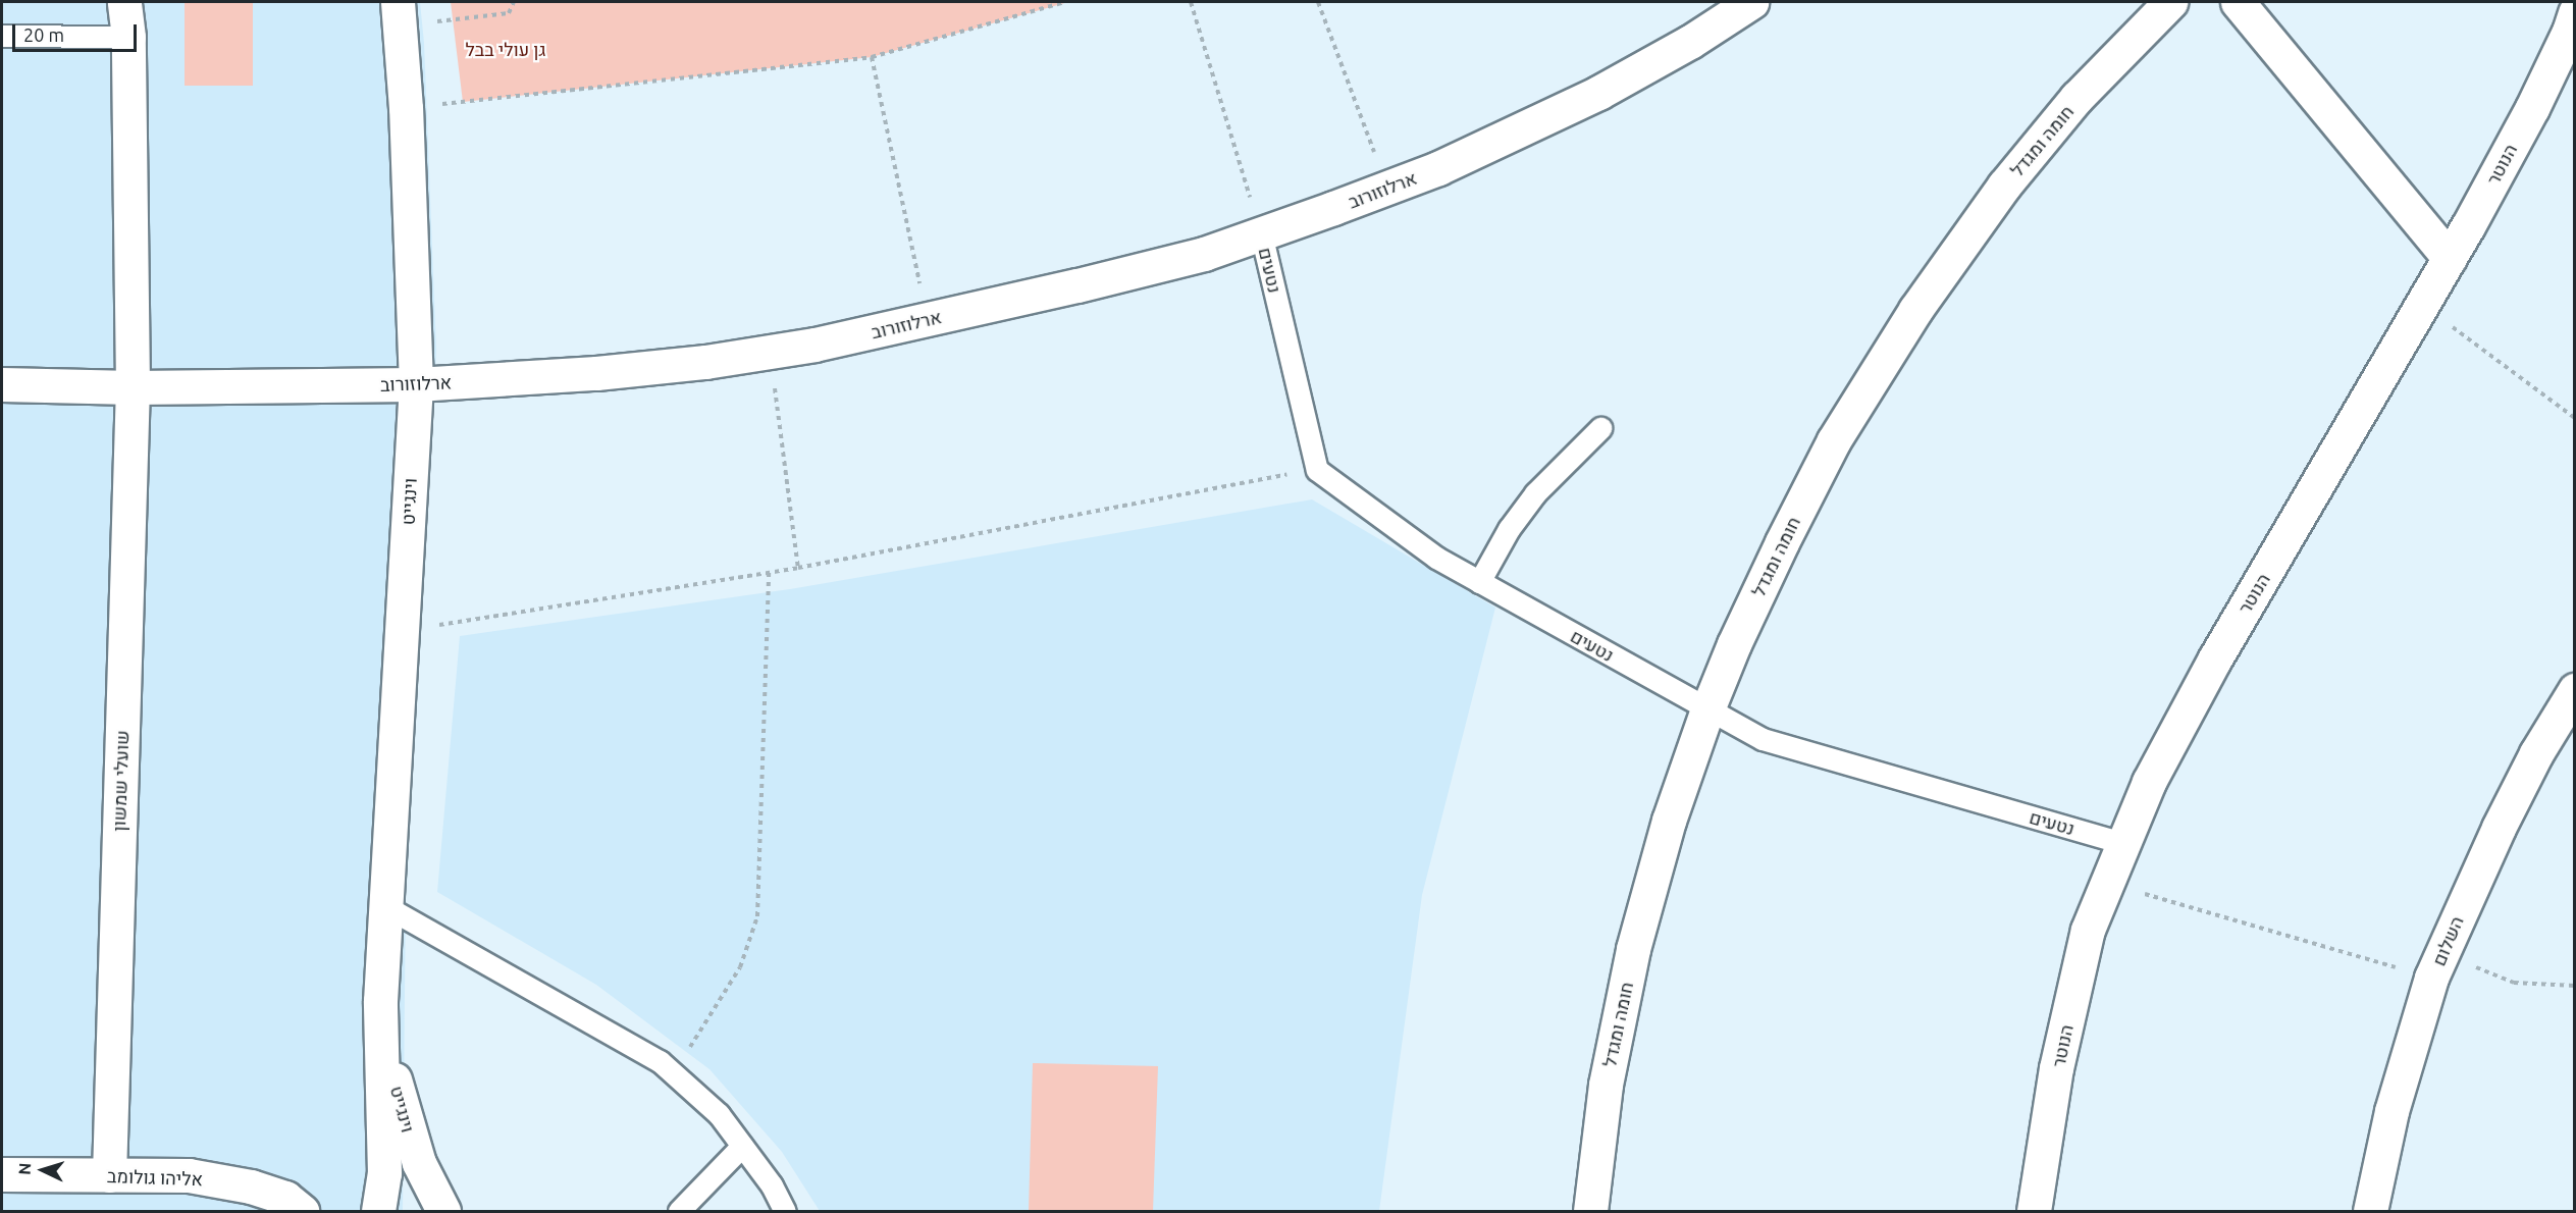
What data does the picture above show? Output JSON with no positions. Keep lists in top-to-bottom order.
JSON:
{
  "streets": {
    "street": [
      "חומה ומגדל",
      "הנוטר",
      "ארלוזורוב",
      "וינגייט",
      "שועלי שמשון",
      "השלום",
      "אליהו גולומב"
    ],
    "lane": ["נטעים"]
  },
  "crossings": [
    ["חומה ומגדל", "נטעים"],
    ["הנוטר", "נטעים"],
    ["ארלוזורוב", "נטעים"],
    ["ארלוזורוב", "וינגייט"],
    ["ארלוזורוב", "שועלי שמשון"],
    ["שועלי שמשון", "אליהו גולומב"]
  ],
  "parks": ["גן עולי בבל"],
  "scale_bar": "20 m",
  "north": "left"
}
